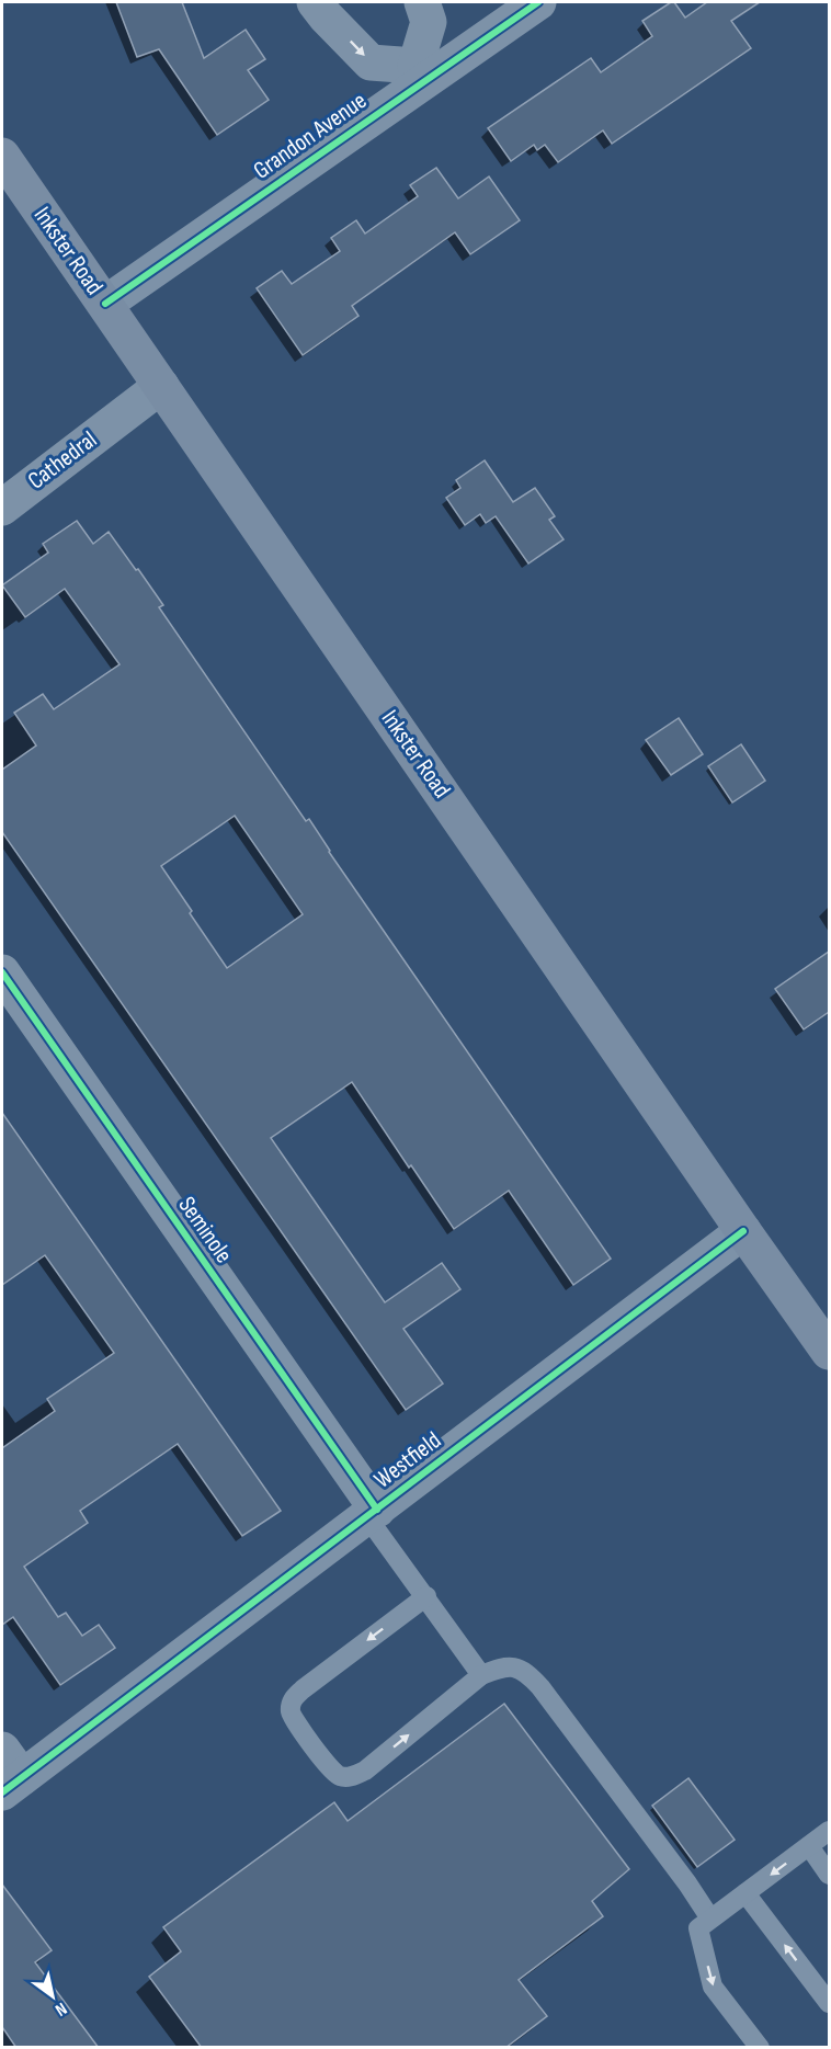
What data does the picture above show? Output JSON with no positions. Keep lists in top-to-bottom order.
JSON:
{
  "streets": {
    "main road": ["Inkster Road"],
    "street": [
      "Grandon Avenue",
      "Cathedral",
      "Seminole",
      "Westfield"
    ]
  },
  "crossings": [
    ["Grandon Avenue", "Inkster Road"],
    ["Inkster Road", "Cathedral"],
    ["Inkster Road", "Westfield"],
    ["Seminole", "Westfield"]
  ],
  "north": "bottom right"
}
